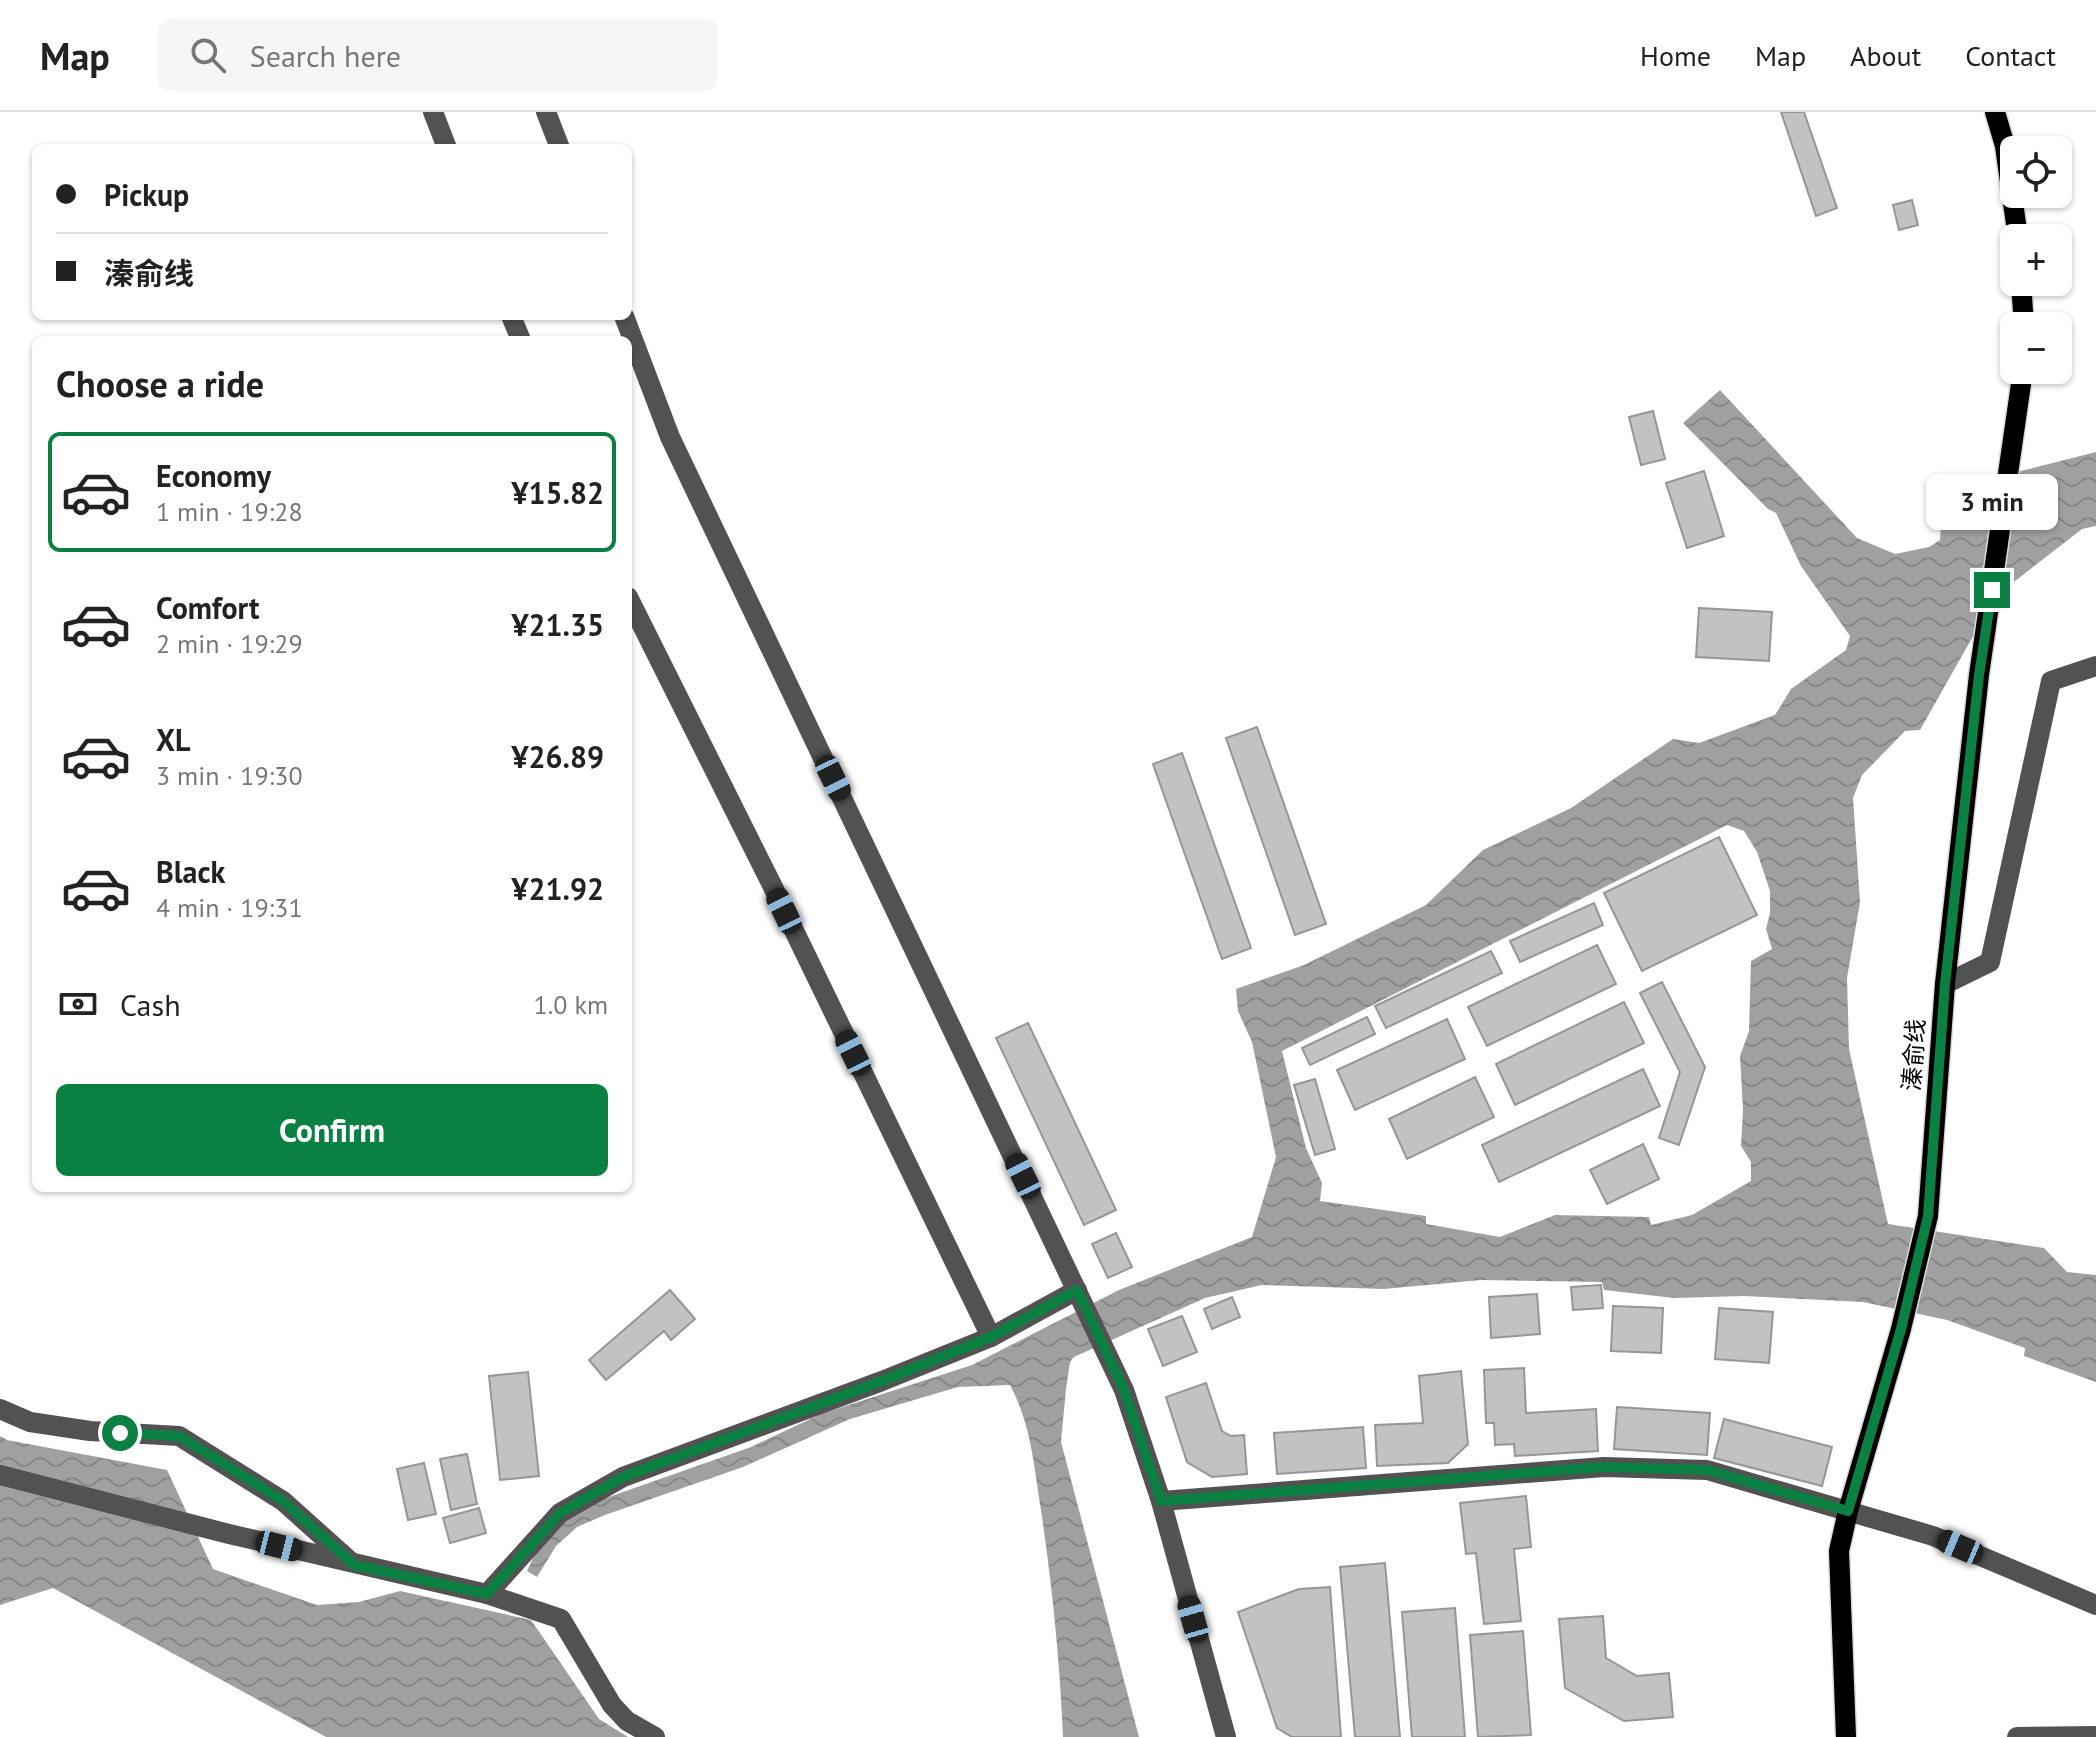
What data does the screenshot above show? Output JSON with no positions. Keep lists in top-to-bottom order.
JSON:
{
  "streets": {
    "main road": ["溱俞线"]
  },
  "page": {
    "header": "Map",
    "search": "Search here",
    "nav": [
      "Home",
      "Map",
      "About",
      "Contact"
    ],
    "map_buttons": ["+", "−"],
    "banner": ["Pickup", "溱俞线"],
    "heading": "Choose a ride",
    "list": [
      {
        "name": "Economy",
        "note": "1 min · 19:28",
        "value": "¥15.82"
      },
      {
        "name": "Comfort",
        "note": "2 min · 19:29",
        "value": "¥21.35"
      },
      {
        "name": "XL",
        "note": "3 min · 19:30",
        "value": "¥26.89"
      },
      {
        "name": "Black",
        "note": "4 min · 19:31",
        "value": "¥21.92"
      }
    ],
    "bubble": "3 min",
    "pay": ["Cash", "1.0 km"],
    "buttons": "Confirm"
  }
}
